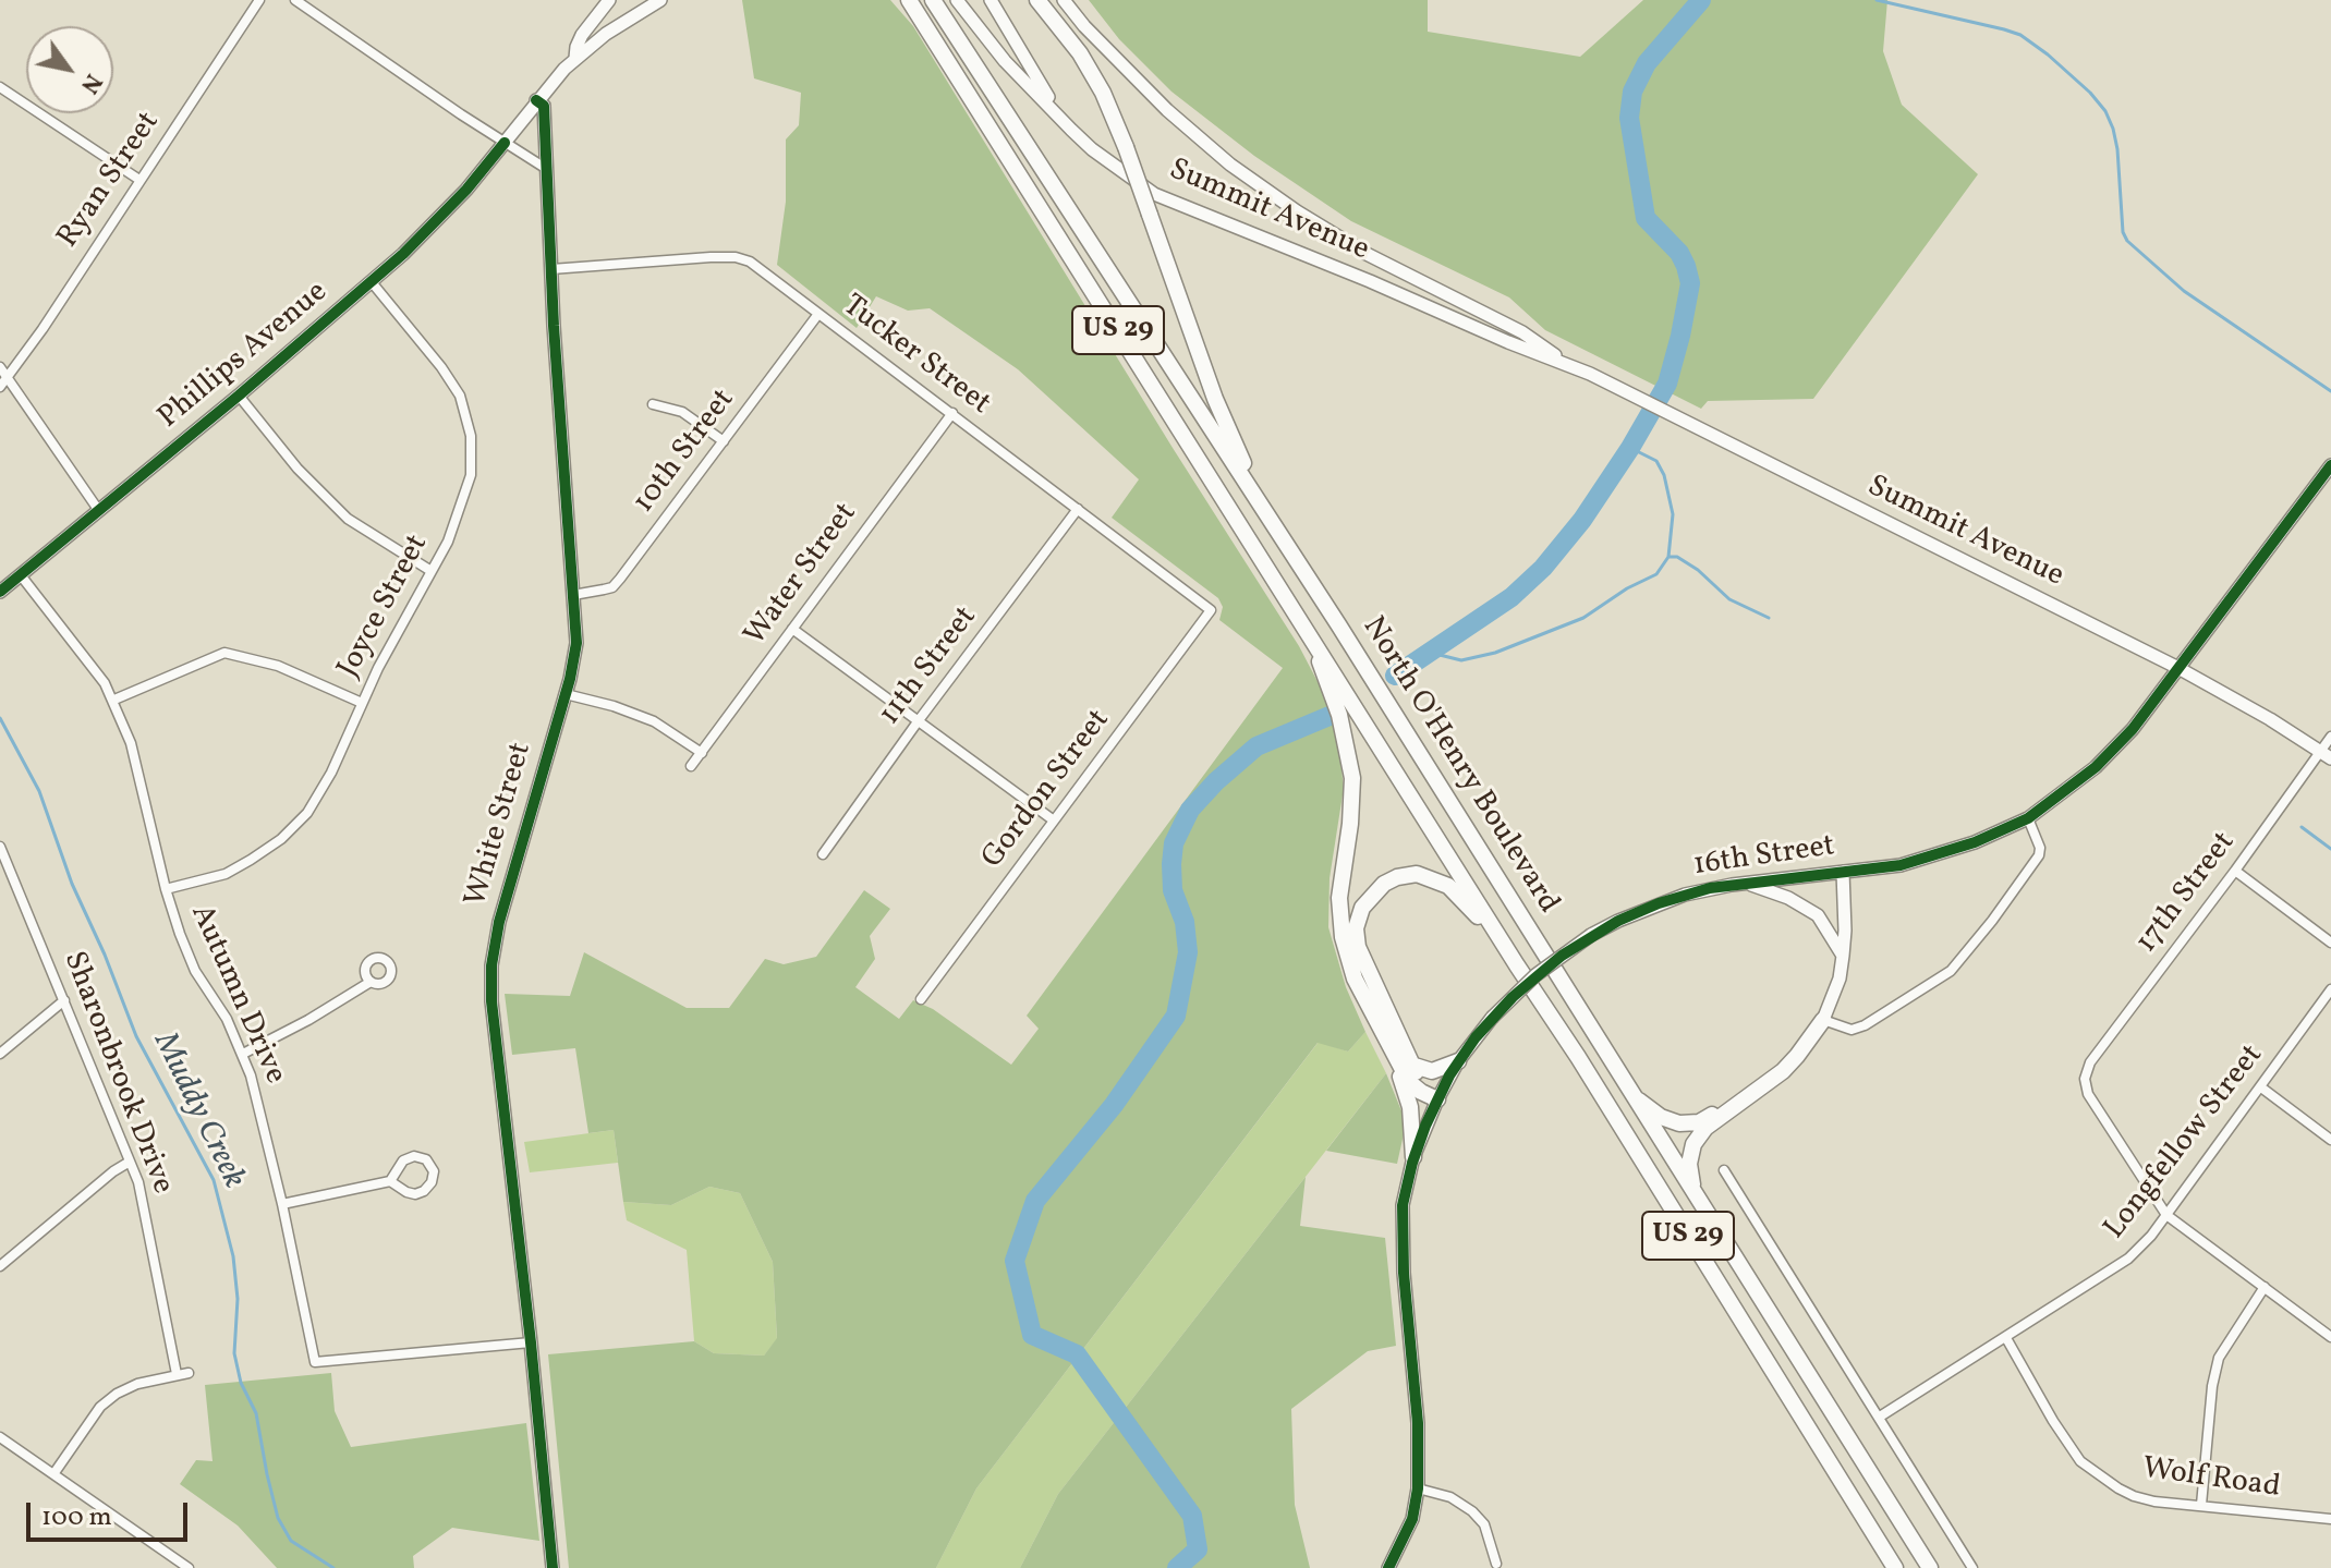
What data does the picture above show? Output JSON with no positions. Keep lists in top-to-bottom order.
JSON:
{
  "streets": {
    "highway": ["US 29", "North O'Henry Boulevard"],
    "main road": [
      "Summit Avenue",
      "Phillips Avenue",
      "White Street",
      "16th Street"
    ],
    "street": [
      "Ryan Street",
      "Tucker Street",
      "10th Street",
      "Water Street",
      "Joyce Street",
      "11th Street",
      "Gordon Street",
      "17th Street",
      "Autumn Drive",
      "Sharonbrook Drive",
      "Longfellow Street",
      "Wolf Road"
    ]
  },
  "crossings": [
    ["Summit Avenue", "16th Street"],
    ["Summit Avenue", "17th Street"],
    ["Phillips Avenue", "Joyce Street"],
    ["Phillips Avenue", "White Street"],
    ["Phillips Avenue", "Autumn Drive"],
    ["Tucker Street", "10th Street"],
    ["Tucker Street", "Water Street"],
    ["Tucker Street", "11th Street"],
    ["Tucker Street", "Gordon Street"],
    ["Tucker Street", "White Street"],
    ["10th Street", "White Street"],
    ["Joyce Street", "Autumn Drive"],
    ["White Street", "Autumn Drive"],
    ["17th Street", "Longfellow Street"],
    ["Longfellow Street", "Wolf Road"]
  ],
  "water": ["Muddy Creek"],
  "scale_bar": "100 m",
  "north": "bottom right"
}
